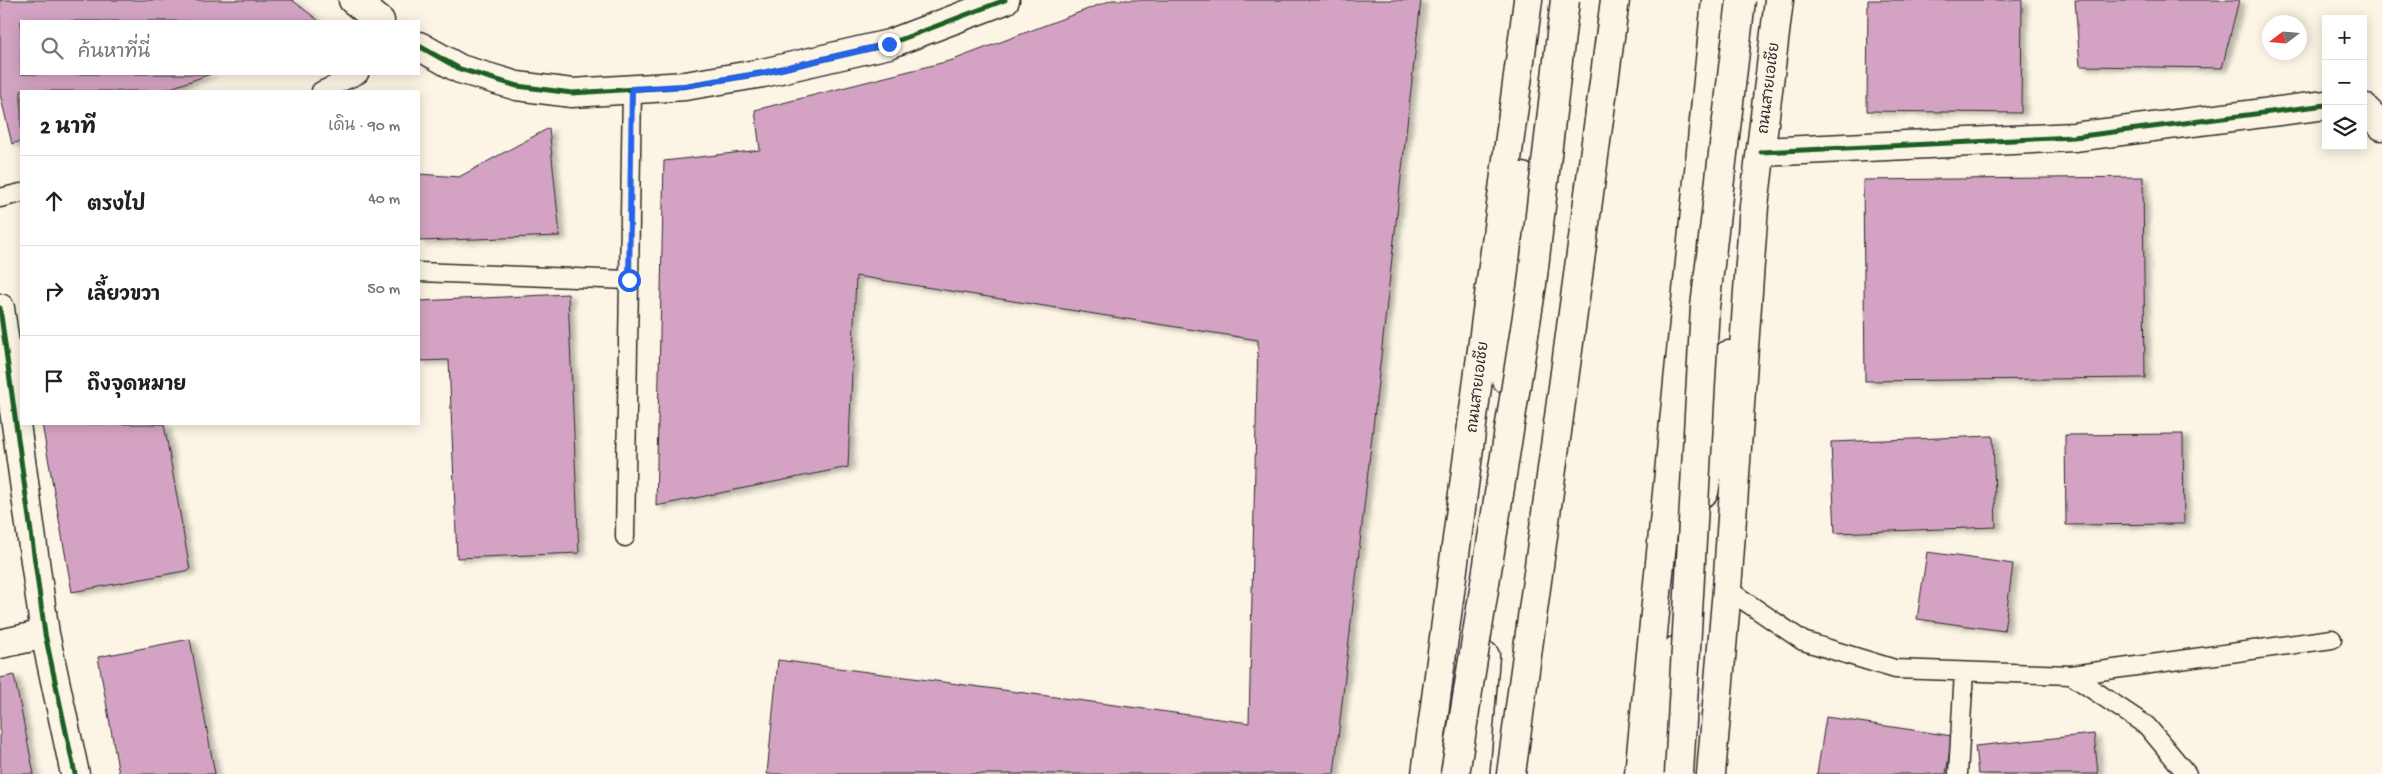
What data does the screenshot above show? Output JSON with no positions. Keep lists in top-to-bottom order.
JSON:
{
  "streets": {
    "main road": ["ถนนสายเอเชีย"]
  },
  "north": "left",
  "page": {
    "map_buttons": ["+", "−"],
    "search": "ค้นหาที่นี่",
    "heading": ["2 นาที", "เดิน · 90 m"],
    "list": [
      ["ตรงไป", "40 m"],
      ["เลี้ยวขวา", "50 m"],
      "ถึงจุดหมาย"
    ]
  }
}
